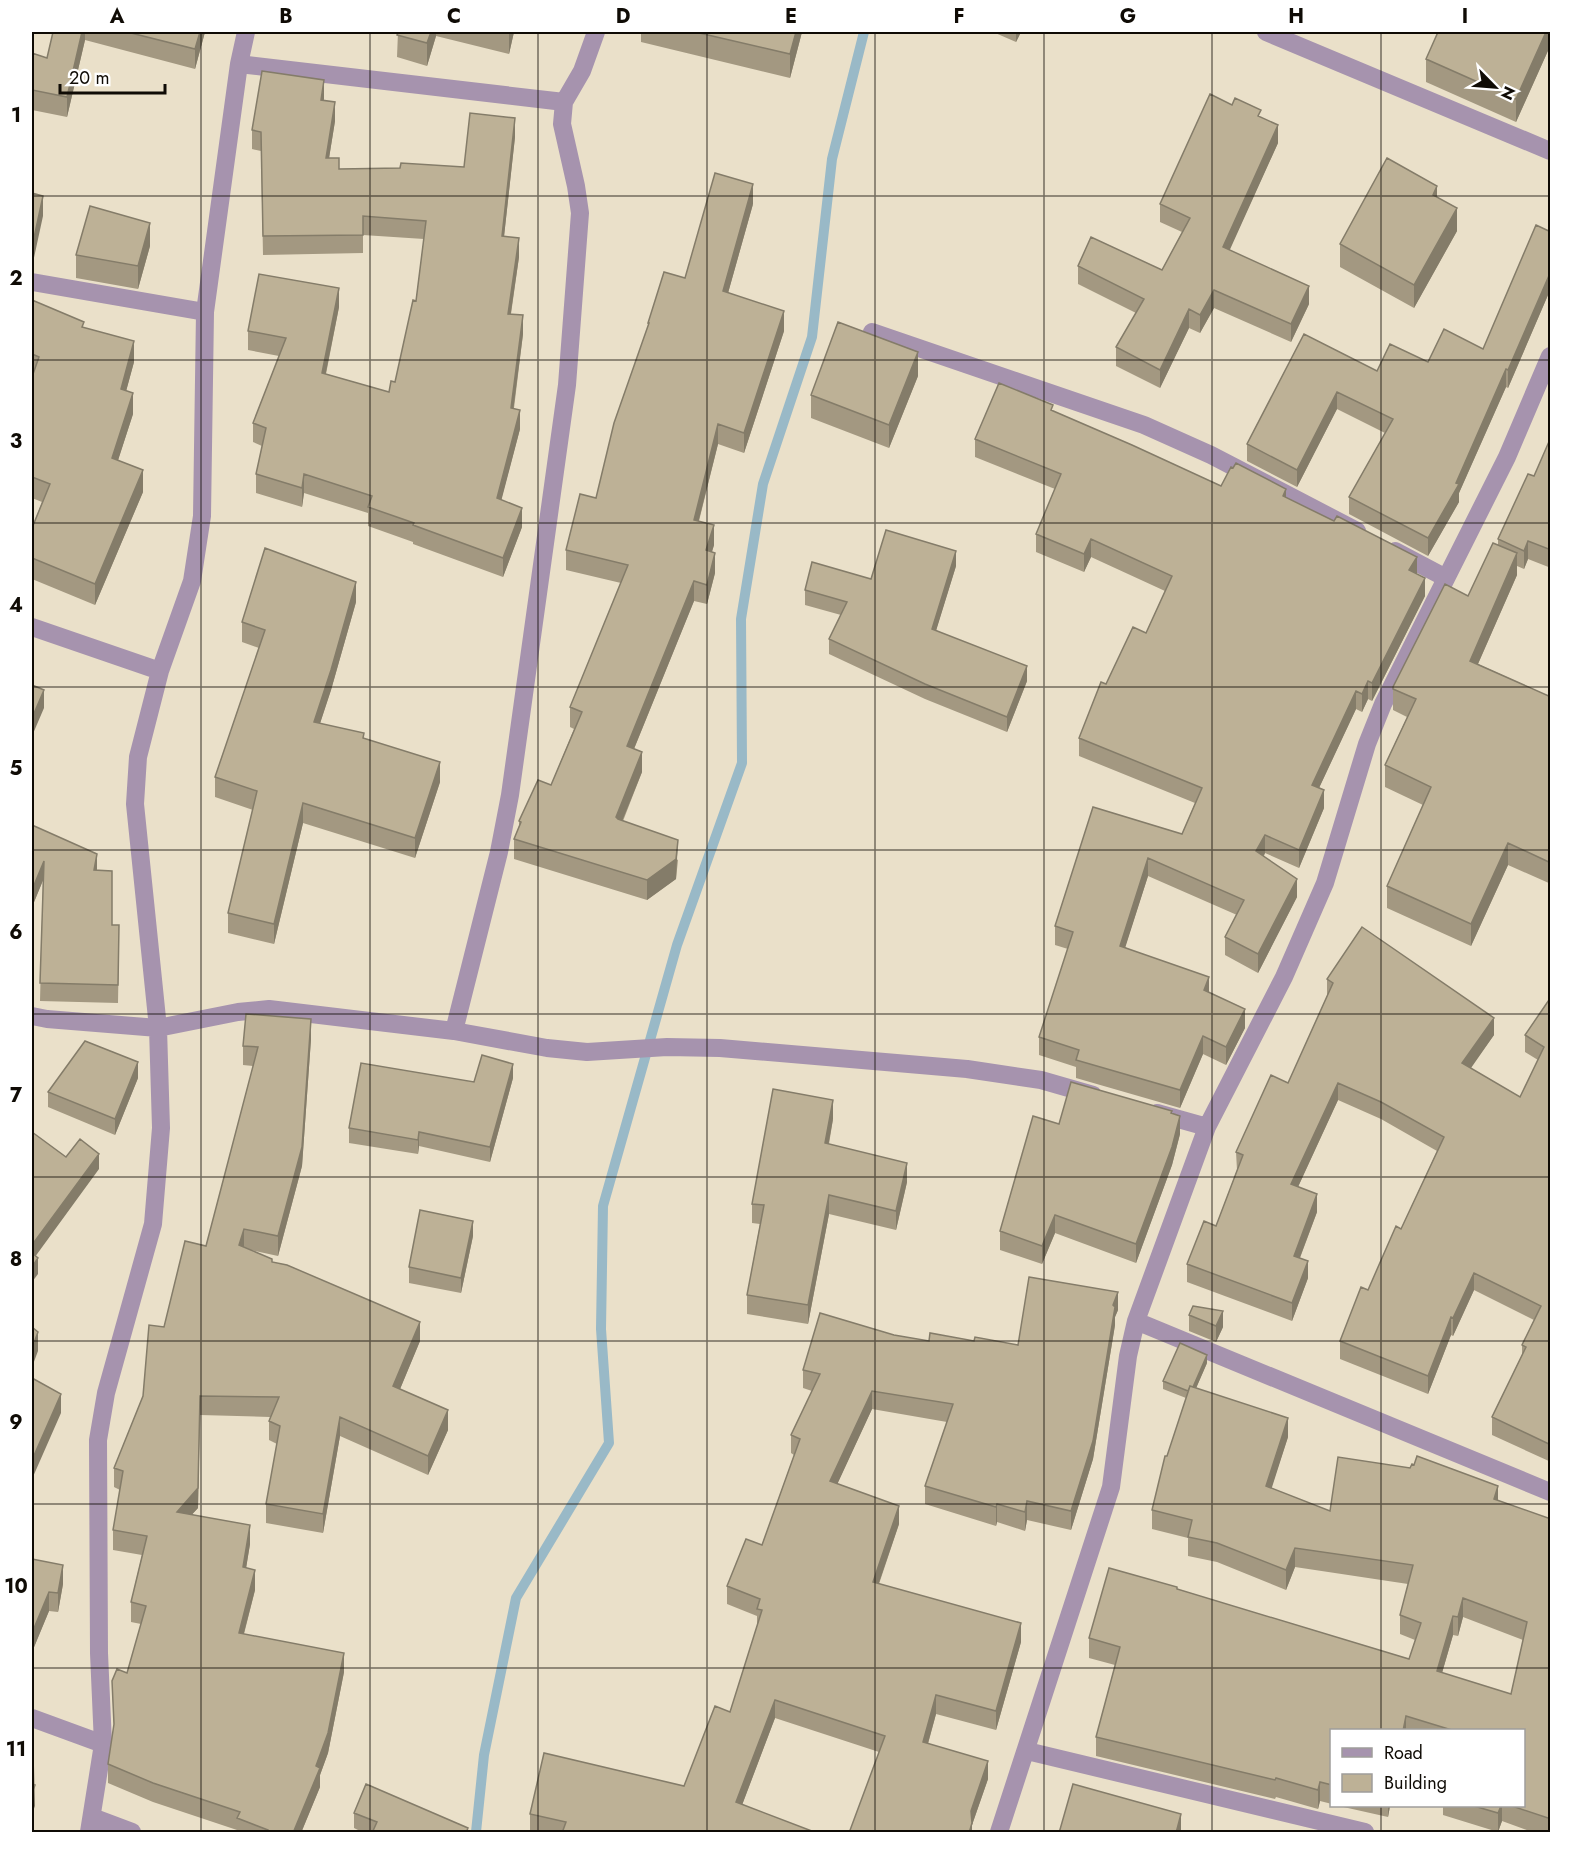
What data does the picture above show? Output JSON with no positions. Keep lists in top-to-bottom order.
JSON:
{
  "legend": ["Road", "Building"],
  "scale_bar": "20 m",
  "north": "bottom right",
  "grid": {
    "columns": [
      "A",
      "B",
      "C",
      "D",
      "E",
      "F",
      "G",
      "H",
      "I"
    ],
    "rows": [
      "1",
      "2",
      "3",
      "4",
      "5",
      "6",
      "7",
      "8",
      "9",
      "10",
      "11"
    ]
  }
}
